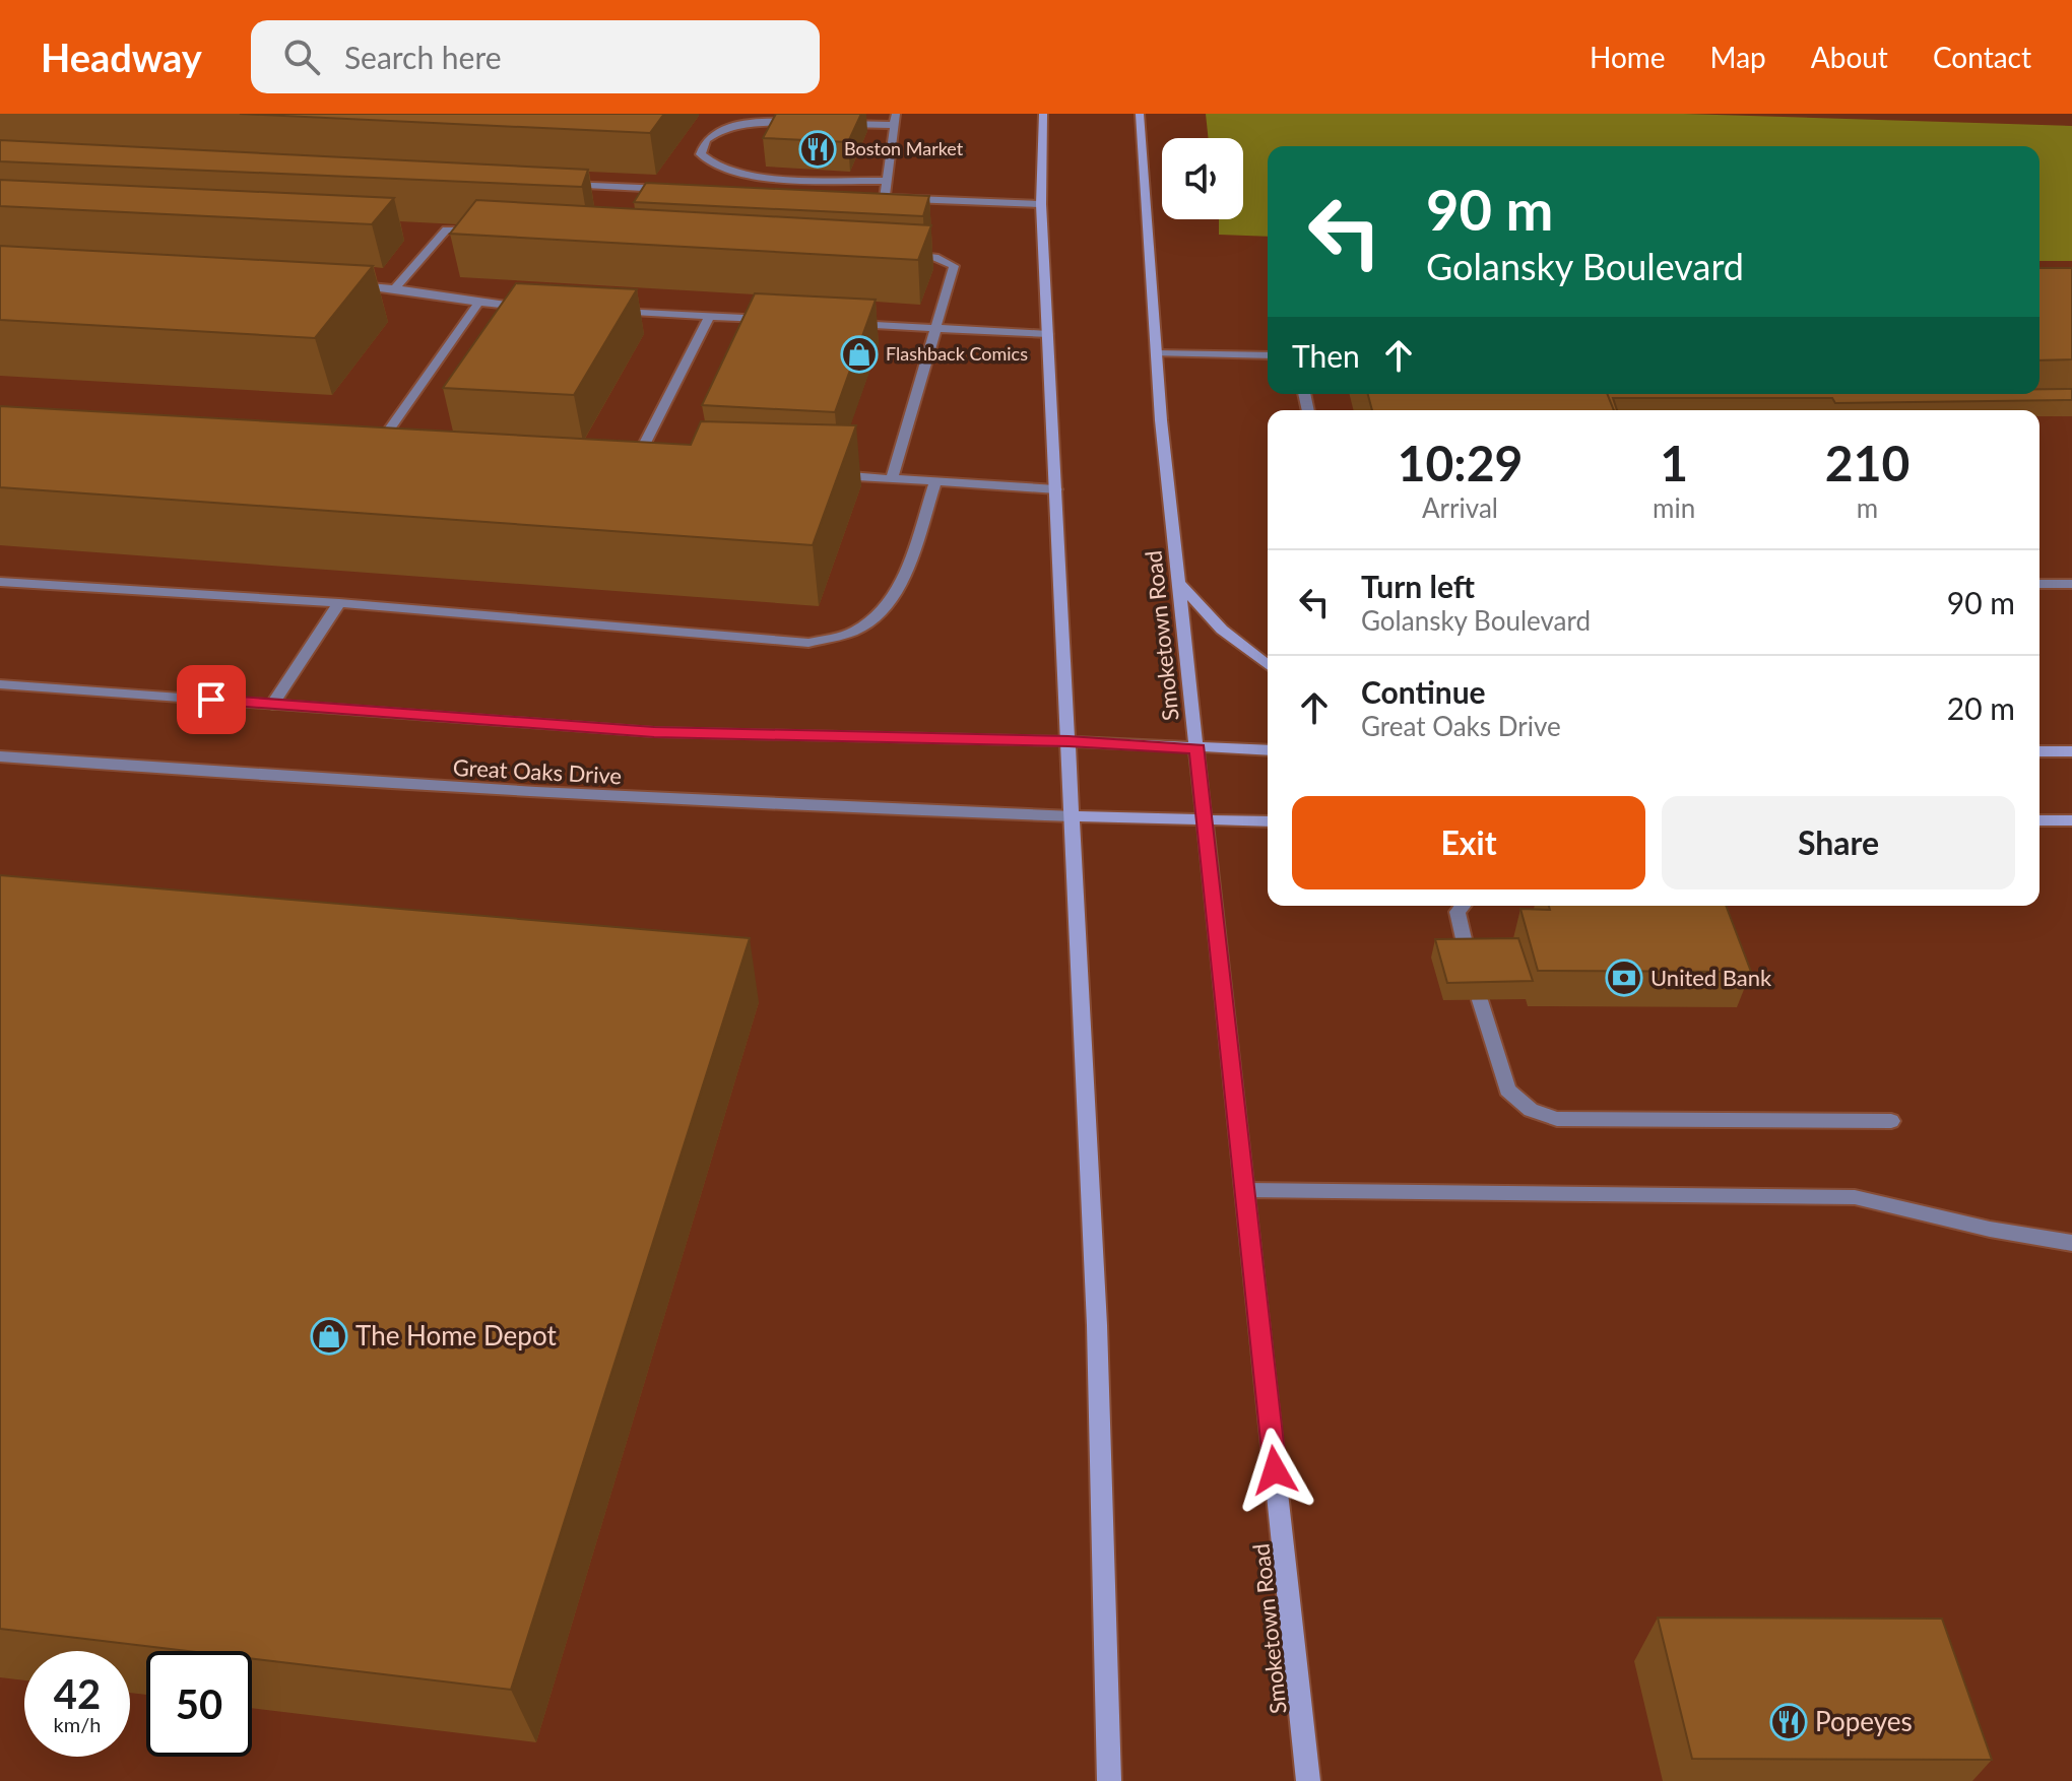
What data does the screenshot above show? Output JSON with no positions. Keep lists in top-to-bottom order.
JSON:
{
  "streets": {
    "main road": ["Smoketown Road"],
    "street": ["Great Oaks Drive"]
  },
  "places": {
    "restaurant": ["Boston Market", "Popeyes"],
    "shop": ["Flashback Comics", "The Home Depot"],
    "bank": ["United Bank"]
  },
  "page": {
    "header": "Headway",
    "search": "Search here",
    "nav": [
      "Home",
      "Map",
      "About",
      "Contact"
    ],
    "turn": ["90 m", "Golansky Boulevard"],
    "then": "Then",
    "eta": [
      "10:29",
      "Arrival",
      "1",
      "min",
      "210",
      "m"
    ],
    "list": [
      {
        "name": "Turn left",
        "note": "Golansky Boulevard",
        "value": "90 m"
      },
      {
        "name": "Continue",
        "note": "Great Oaks Drive",
        "value": "20 m"
      }
    ],
    "buttons": ["Exit", "Share"],
    "speed": "42 km/h",
    "limit": "50"
  }
}
